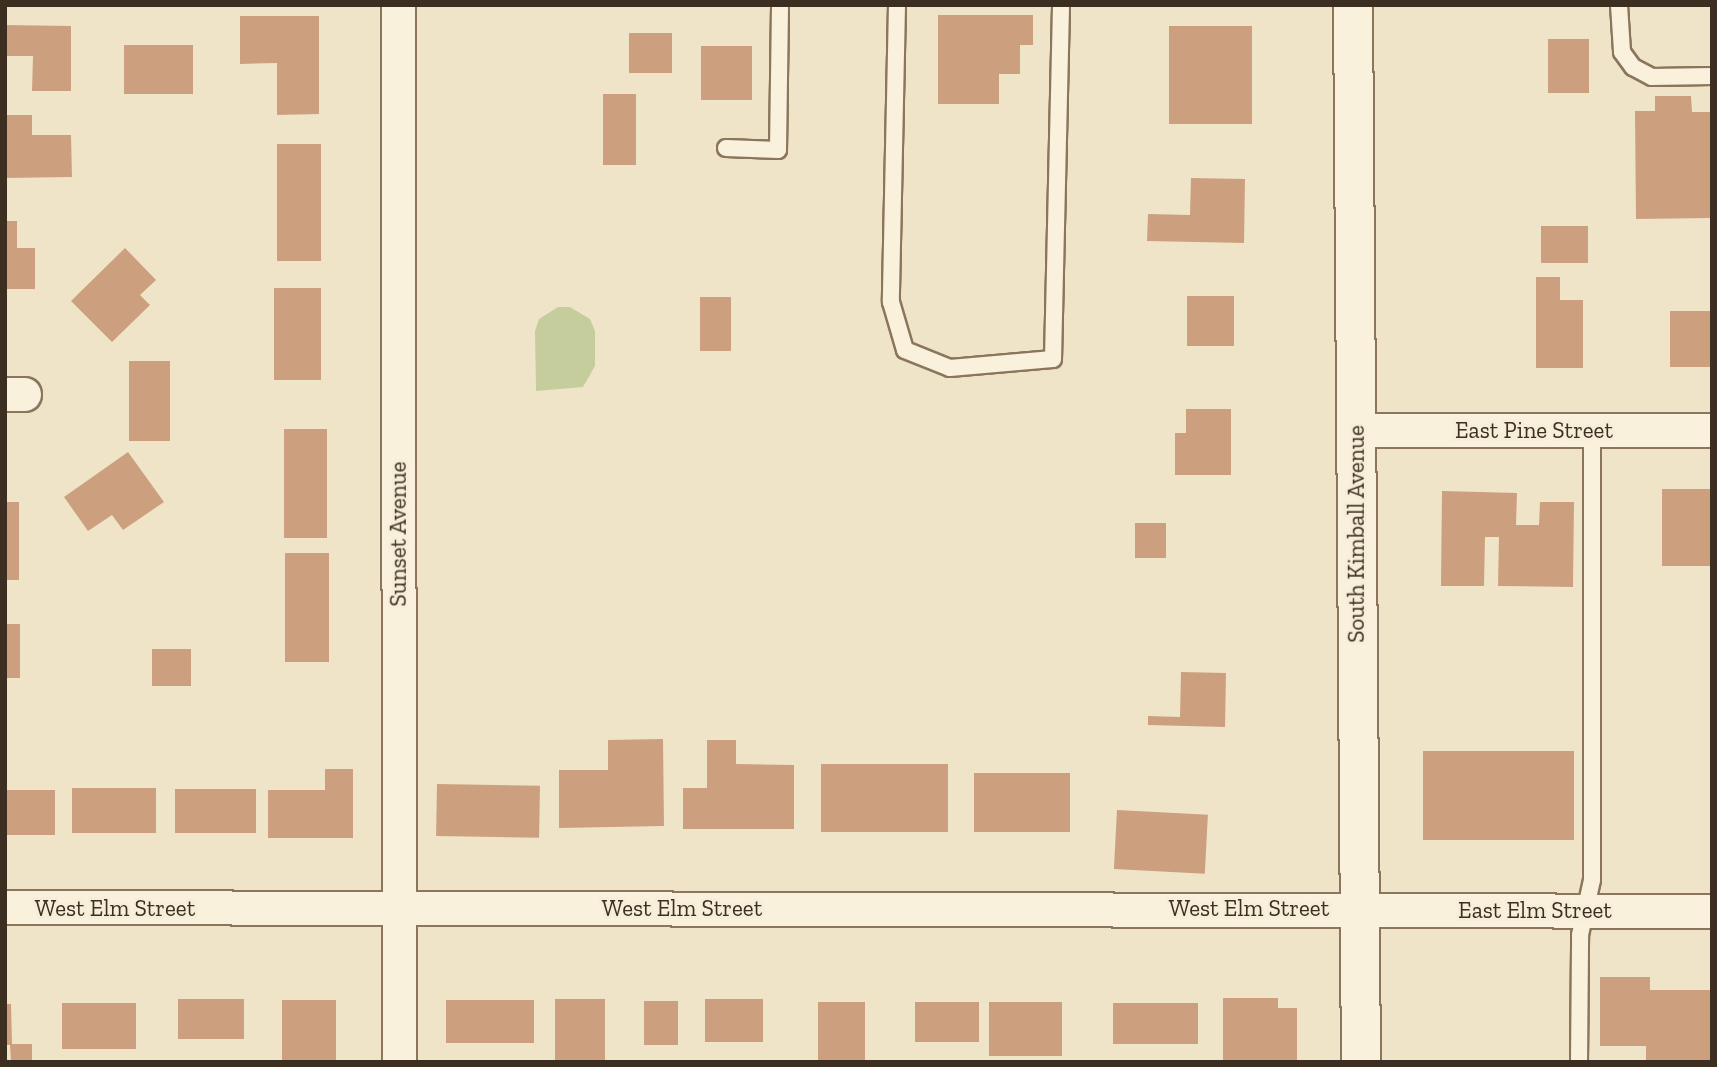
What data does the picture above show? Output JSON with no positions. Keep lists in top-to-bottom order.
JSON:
{
  "streets": {
    "street": [
      "East Pine Street",
      "Sunset Avenue",
      "South Kimball Avenue",
      "West Elm Street",
      "East Elm Street"
    ]
  },
  "crossings": [
    ["East Pine Street", "South Kimball Avenue"],
    ["Sunset Avenue", "West Elm Street"],
    ["South Kimball Avenue", "West Elm Street"],
    ["South Kimball Avenue", "East Elm Street"],
    ["West Elm Street", "East Elm Street"]
  ]
}
